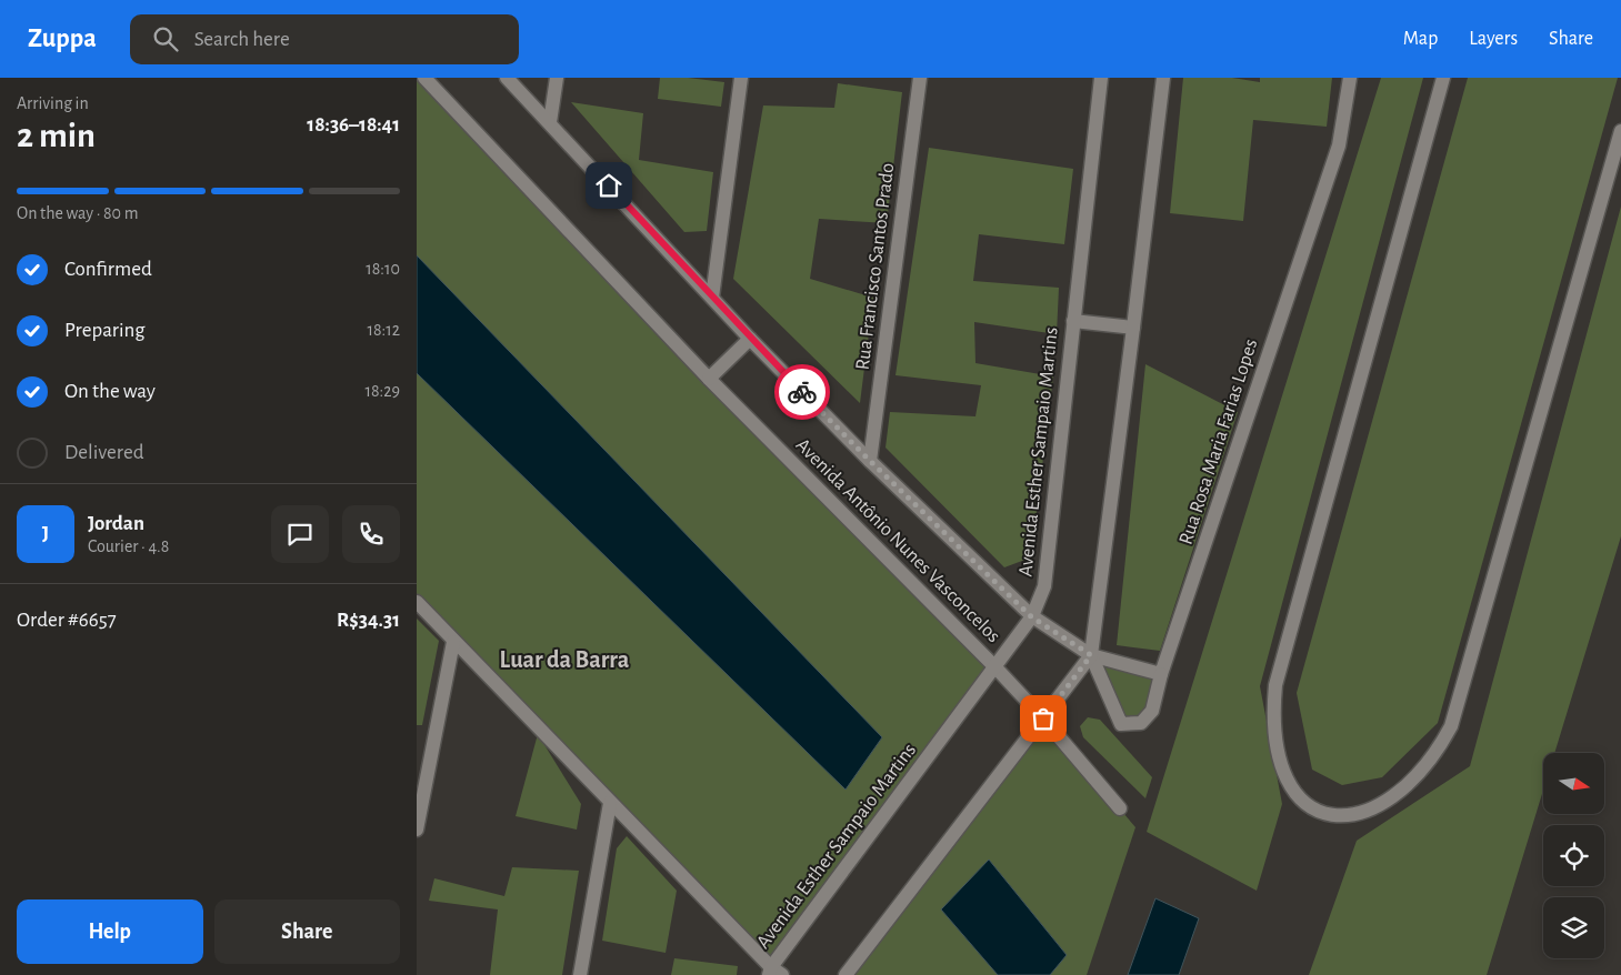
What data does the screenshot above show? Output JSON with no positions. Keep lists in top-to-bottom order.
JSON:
{
  "streets": {
    "street": [
      "Rua Francisco Santos Prado",
      "Rua Rosa Maria Farias Lopes",
      "Avenida Esther Sampaio Martins",
      "Avenida Antônio Nunes Vasconcelos"
    ]
  },
  "crossings": [
    ["Rua Francisco Santos Prado", "Avenida Antônio Nunes Vasconcelos"],
    ["Rua Rosa Maria Farias Lopes", "Avenida Antônio Nunes Vasconcelos"],
    ["Avenida Esther Sampaio Martins", "Avenida Antônio Nunes Vasconcelos"]
  ],
  "districts": ["Luar da Barra"],
  "north": "right",
  "page": {
    "header": "Zuppa",
    "search": "Search here",
    "nav": ["Map", "Layers", "Share"],
    "heading": ["2 min", "Arriving in", "18:36–18:41"],
    "panel": [
      "Jordan",
      "Courier · 4.8",
      "Order #6657",
      "R$34.31"
    ],
    "bar": "On the way · 80 m",
    "list": [
      ["Confirmed", "18:10"],
      ["Preparing", "18:12"],
      ["On the way", "18:29"],
      "Delivered"
    ],
    "round": "J",
    "buttons": ["Help", "Share"]
  }
}
